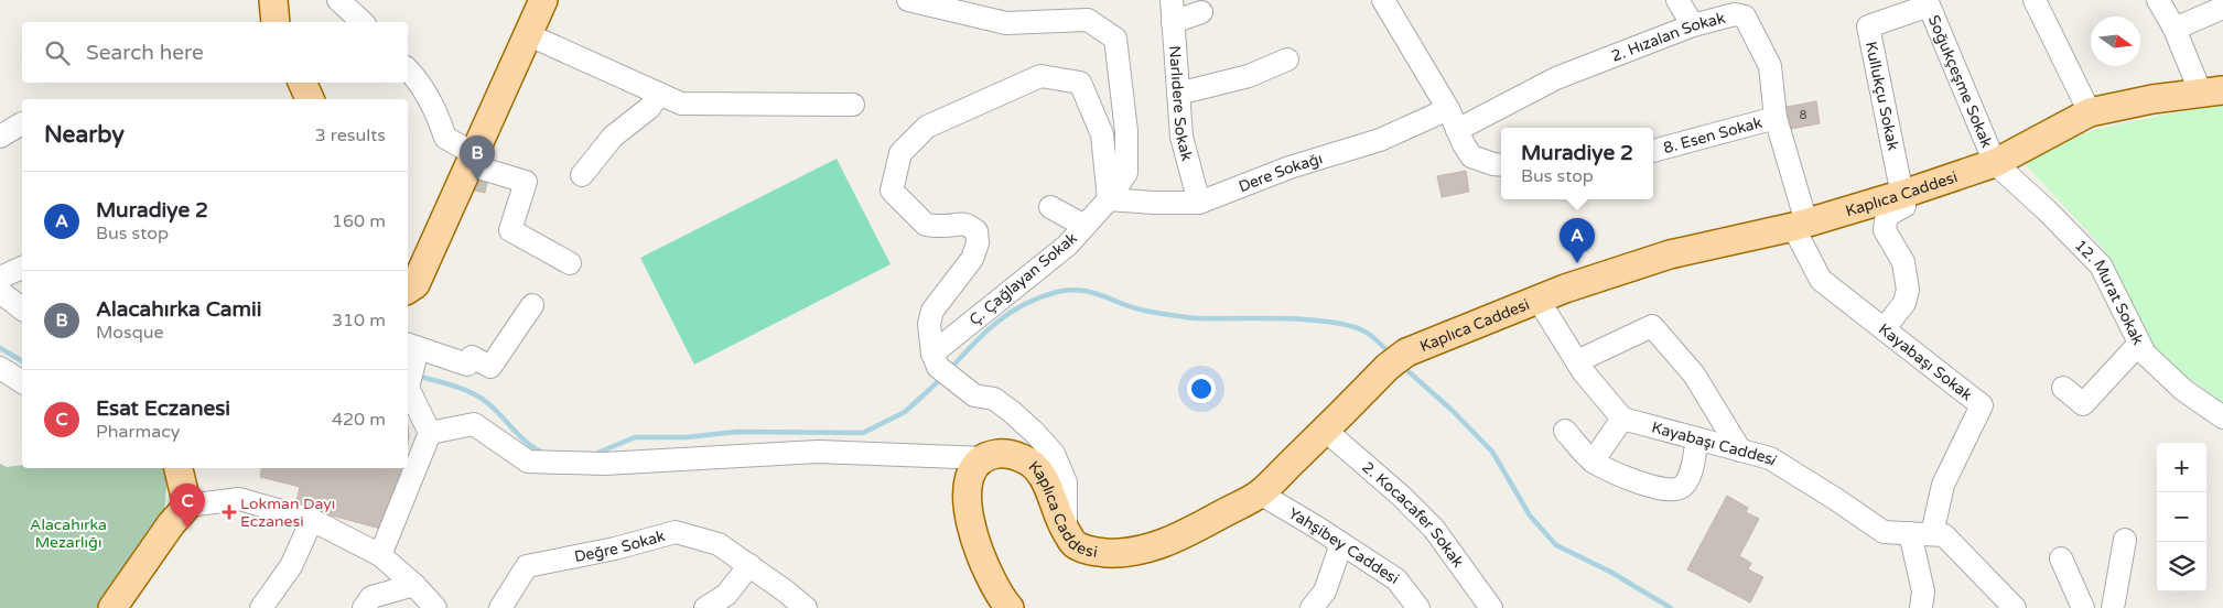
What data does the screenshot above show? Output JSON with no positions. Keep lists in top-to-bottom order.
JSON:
{
  "streets": {
    "main road": ["Kaplıca Caddesi"],
    "street": [
      "2. Hızalan Sokak",
      "Soğukçeşme Sokak",
      "Kullukçu Sokak",
      "Narlıdere Sokak",
      "8. Esen Sokak",
      "Dere Sokağı",
      "Ç. Çağlayan Sokak",
      "12. Murat Sokak",
      "Kayabaşı Sokak",
      "Kayabaşı Caddesi",
      "2. Kocacafer Sokak",
      "Değre Sokak",
      "Yahşibey Caddesi"
    ]
  },
  "crossings": [
    ["2. Hızalan Sokak", "8. Esen Sokak"],
    ["2. Hızalan Sokak", "Kaplıca Caddesi"],
    ["2. Hızalan Sokak", "Kayabaşı Sokak"],
    ["Soğukçeşme Sokak", "Kullukçu Sokak"],
    ["Soğukçeşme Sokak", "Kaplıca Caddesi"],
    ["Soğukçeşme Sokak", "12. Murat Sokak"],
    ["Kullukçu Sokak", "Kaplıca Caddesi"],
    ["Kullukçu Sokak", "Kayabaşı Sokak"],
    ["Narlıdere Sokak", "Dere Sokağı"],
    ["Dere Sokağı", "Ç. Çağlayan Sokak"],
    ["Kaplıca Caddesi", "12. Murat Sokak"],
    ["Kaplıca Caddesi", "Kayabaşı Sokak"],
    ["Kaplıca Caddesi", "2. Kocacafer Sokak"],
    ["Kaplıca Caddesi", "Yahşibey Caddesi"],
    ["Kayabaşı Sokak", "Kayabaşı Caddesi"]
  ],
  "parks": ["Alacahırka Mezarlığı"],
  "places": {
    "health": ["Lokman Dayı Eczanesi"]
  },
  "house_numbers": ["8"],
  "north": "right",
  "page": {
    "search": "Search here",
    "heading": ["Nearby", "3 results"],
    "popup": ["Muradiye 2", "Bus stop"],
    "pins": ["B", "A", "C"],
    "list": [
      {
        "mark": "A",
        "name": "Muradiye 2",
        "note": "Bus stop",
        "value": "160 m"
      },
      {
        "mark": "B",
        "name": "Alacahırka Camii",
        "note": "Mosque",
        "value": "310 m"
      },
      {
        "mark": "C",
        "name": "Esat Eczanesi",
        "note": "Pharmacy",
        "value": "420 m"
      }
    ],
    "map_buttons": ["+", "−"]
  }
}
